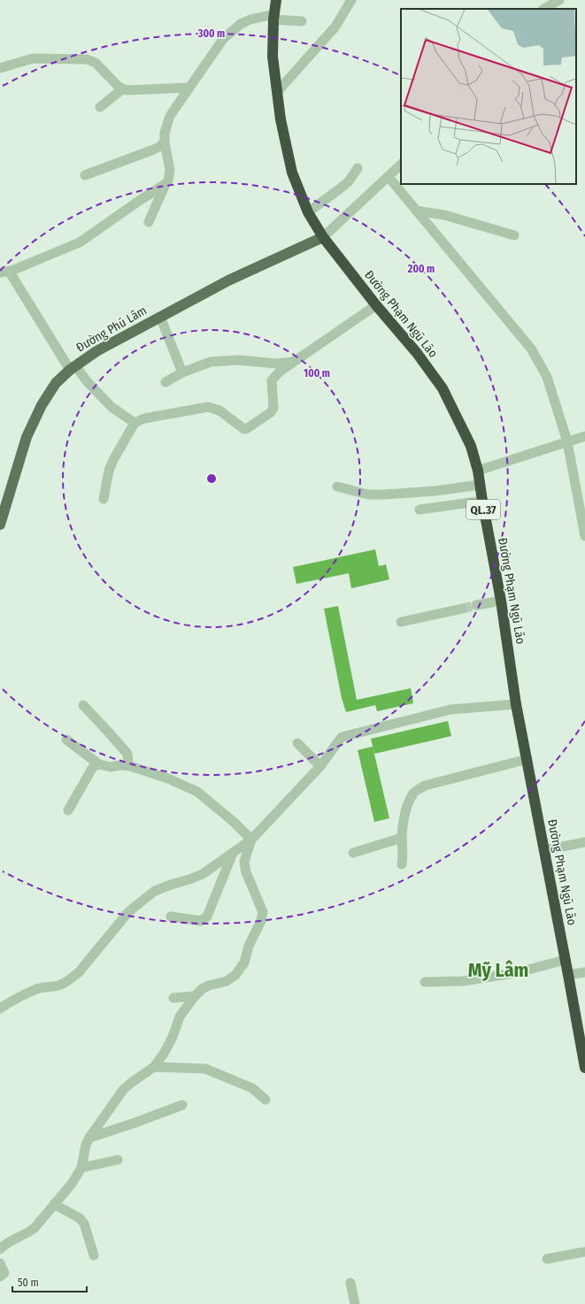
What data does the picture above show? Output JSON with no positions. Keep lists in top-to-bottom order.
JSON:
{
  "streets": {
    "highway": ["Đường Phạm Ngũ Lão", "QL.37"],
    "main road": ["Đường Phú Lâm"]
  },
  "crossings": [
    ["Đường Phạm Ngũ Lão", "Đường Phú Lâm"]
  ],
  "districts": ["Mỹ Lâm"],
  "scale_bar": "50 m",
  "rings": ["300 m", "200 m", "100 m"]
}
